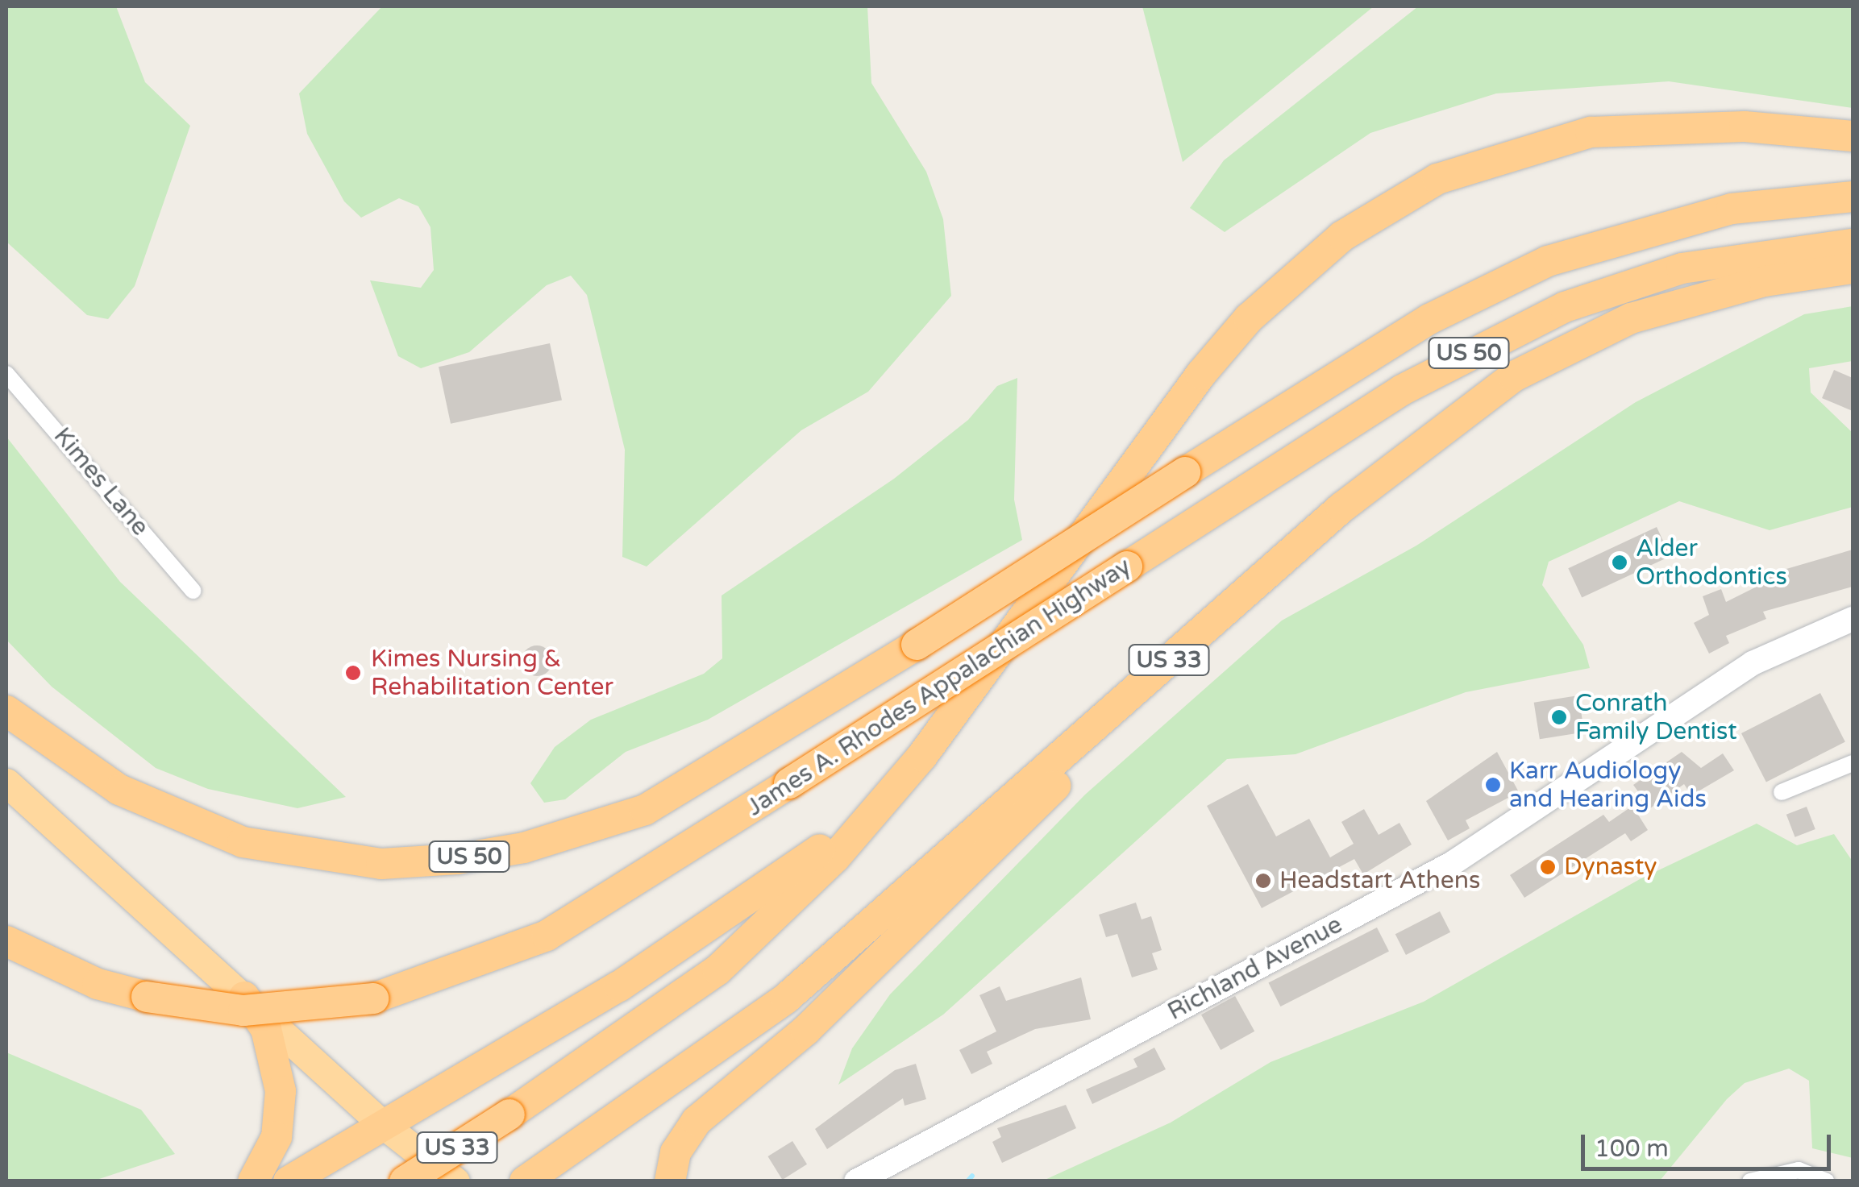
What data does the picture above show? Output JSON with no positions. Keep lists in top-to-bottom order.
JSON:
{
  "streets": {
    "highway": ["US 50", "US 33", "James A. Rhodes Appalachian Highway"],
    "main road": ["Richland Avenue"],
    "street": ["Kimes Lane"]
  },
  "places": [
    "Alder Orthodontics",
    "Kimes Nursing & Rehabilitation Center",
    "Conrath Family Dentist",
    "Karr Audiology and Hearing Aids",
    "Dynasty",
    "Headstart Athens"
  ],
  "scale_bar": "100 m"
}
